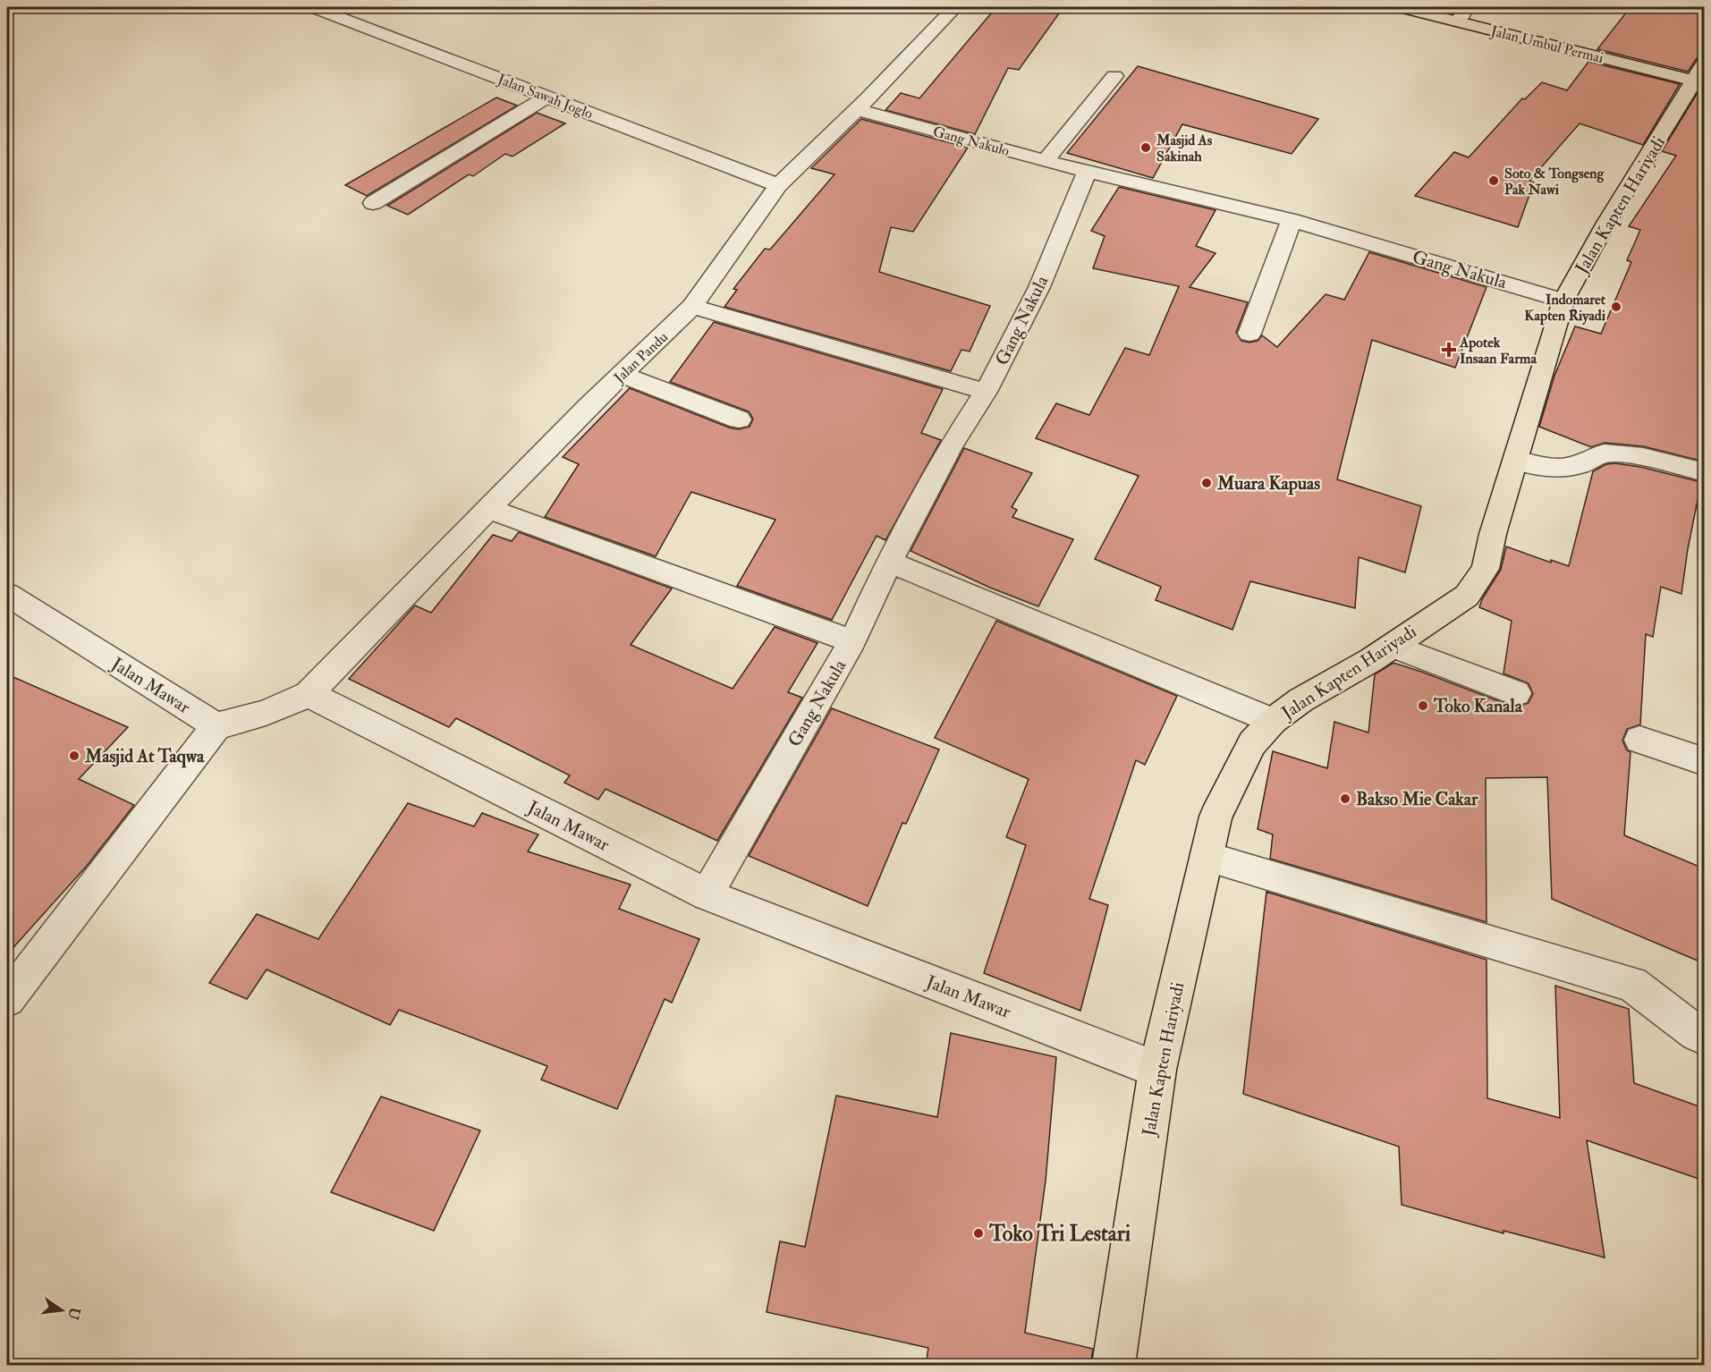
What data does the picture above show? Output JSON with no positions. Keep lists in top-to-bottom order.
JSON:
{
  "streets": {
    "main road": ["Jalan Umbul Permai", "Jalan Kapten Hariyadi"],
    "street": [
      "Jalan Sawah Joglo",
      "Gang Nakulo",
      "Gang Nakula",
      "Jalan Pandu",
      "Jalan Mawar"
    ]
  },
  "crossings": [
    ["Jalan Umbul Permai", "Jalan Kapten Hariyadi"],
    ["Jalan Sawah Joglo", "Jalan Pandu"],
    ["Gang Nakulo", "Gang Nakula"],
    ["Gang Nakulo", "Jalan Pandu"],
    ["Jalan Kapten Hariyadi", "Gang Nakula"],
    ["Jalan Kapten Hariyadi", "Jalan Mawar"],
    ["Gang Nakula", "Jalan Mawar"],
    ["Jalan Pandu", "Jalan Mawar"]
  ],
  "places": {
    "other": [
      "Masjid As Sakinah",
      "Soto & Tongseng Pak Nawi",
      "Indomaret Kapten Riyadi",
      "Muara Kapuas",
      "Toko Kanala",
      "Masjid At Taqwa",
      "Bakso Mie Cakar",
      "Toko Tri Lestari"
    ],
    "health": ["Apotek Insaan Farma"]
  },
  "north": "right"
}
